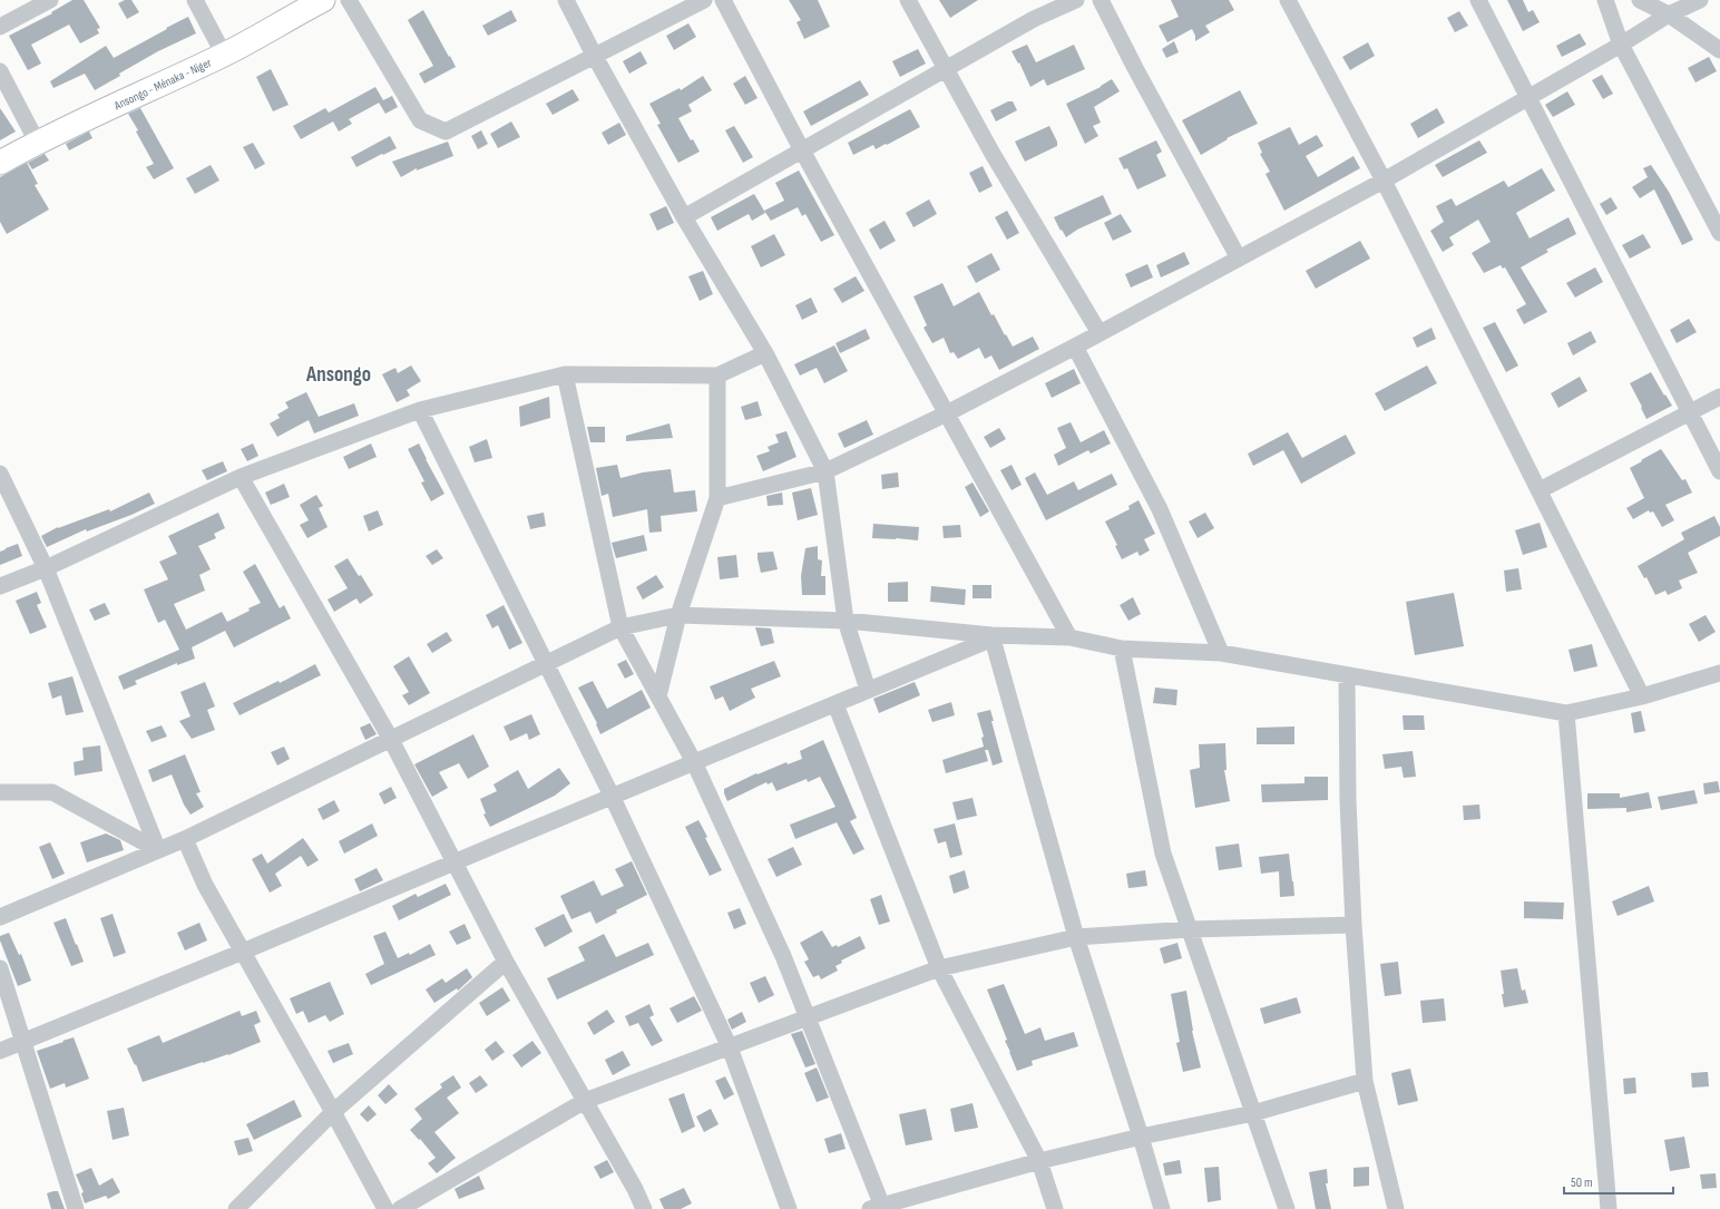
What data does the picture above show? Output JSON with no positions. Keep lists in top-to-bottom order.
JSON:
{
  "streets": {
    "main road": ["Ansongo - Ménaka - Niger"]
  },
  "districts": ["Ansongo"],
  "scale_bar": "50 m"
}
